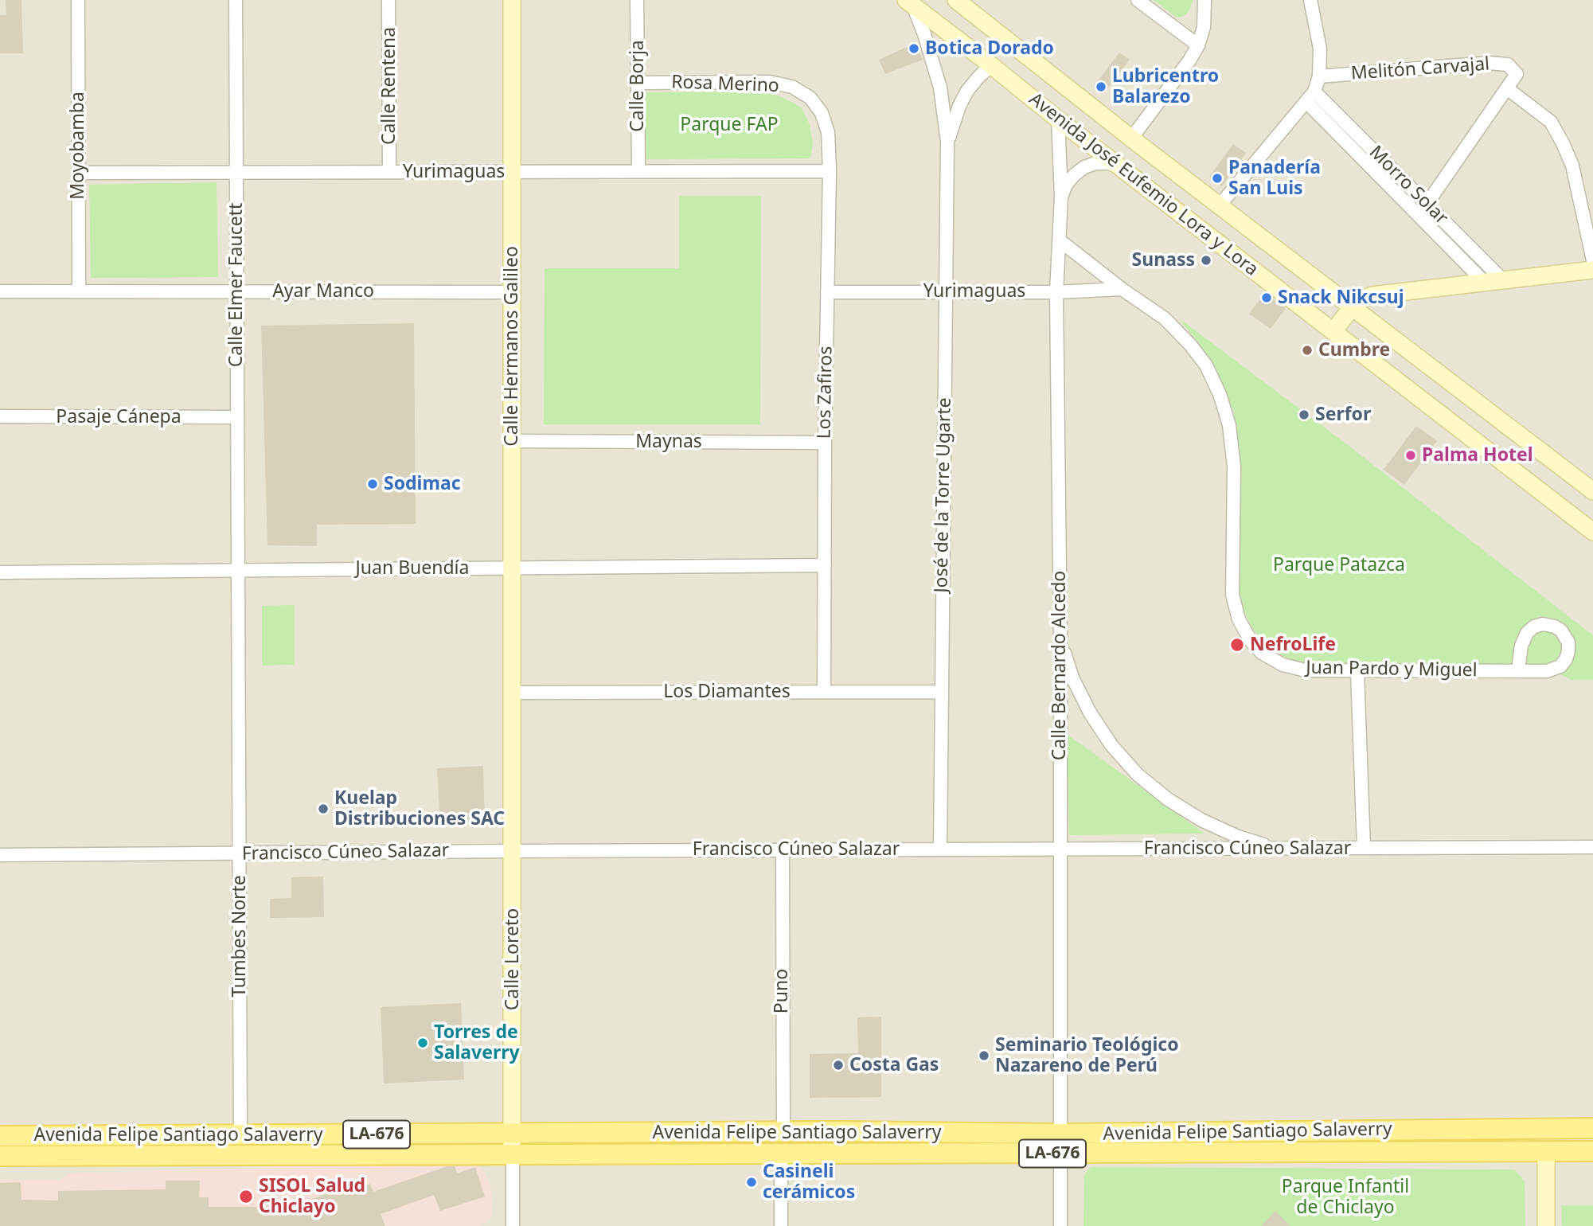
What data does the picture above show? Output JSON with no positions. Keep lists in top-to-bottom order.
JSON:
{
  "streets": {
    "main road": [
      "Avenida José Eufemio Lora y Lora",
      "Calle Hermanos Galileo",
      "Calle Loreto",
      "Avenida Felipe Santiago Salaverry",
      "LA-676"
    ],
    "street": [
      "Melitón Carvajal",
      "Rosa Merino",
      "Calle Rentena",
      "Calle Borja",
      "Moyobamba",
      "Yurimaguas",
      "Morro Solar",
      "Calle Elmer Faucett",
      "Ayar Manco",
      "Los Zafiros",
      "Pasaje Cánepa",
      "Maynas",
      "José de la Torre Ugarte",
      "Juan Buendía",
      "Calle Bernardo Alcedo",
      "Juan Pardo y Miguel",
      "Los Diamantes",
      "Francisco Cúneo Salazar",
      "Tumbes Norte",
      "Puno"
    ]
  },
  "crossings": [
    ["Rosa Merino", "Calle Borja"],
    ["Rosa Merino", "Los Zafiros"],
    ["Calle Rentena", "Yurimaguas"],
    ["Calle Borja", "Yurimaguas"],
    ["Moyobamba", "Yurimaguas"],
    ["Moyobamba", "Ayar Manco"],
    ["Yurimaguas", "Calle Elmer Faucett"],
    ["Yurimaguas", "Calle Hermanos Galileo"],
    ["Yurimaguas", "Los Zafiros"],
    ["Yurimaguas", "José de la Torre Ugarte"],
    ["Yurimaguas", "Calle Bernardo Alcedo"],
    ["Yurimaguas", "Juan Pardo y Miguel"],
    ["Avenida José Eufemio Lora y Lora", "José de la Torre Ugarte"],
    ["Avenida José Eufemio Lora y Lora", "Calle Bernardo Alcedo"],
    ["Calle Elmer Faucett", "Ayar Manco"],
    ["Calle Elmer Faucett", "Pasaje Cánepa"],
    ["Calle Elmer Faucett", "Juan Buendía"],
    ["Calle Elmer Faucett", "Tumbes Norte"],
    ["Ayar Manco", "Calle Hermanos Galileo"],
    ["Calle Hermanos Galileo", "Maynas"],
    ["Calle Hermanos Galileo", "Juan Buendía"],
    ["Calle Hermanos Galileo", "Los Diamantes"],
    ["Calle Hermanos Galileo", "Calle Loreto"],
    ["Los Zafiros", "Maynas"],
    ["Los Zafiros", "Juan Buendía"],
    ["Los Zafiros", "Los Diamantes"],
    ["José de la Torre Ugarte", "Los Diamantes"],
    ["José de la Torre Ugarte", "Francisco Cúneo Salazar"],
    ["Juan Buendía", "Tumbes Norte"],
    ["Calle Bernardo Alcedo", "Juan Pardo y Miguel"],
    ["Calle Bernardo Alcedo", "Francisco Cúneo Salazar"],
    ["Calle Bernardo Alcedo", "Avenida Felipe Santiago Salaverry"],
    ["Los Diamantes", "Calle Loreto"],
    ["Francisco Cúneo Salazar", "Tumbes Norte"],
    ["Francisco Cúneo Salazar", "Calle Loreto"],
    ["Francisco Cúneo Salazar", "Puno"],
    ["Tumbes Norte", "Avenida Felipe Santiago Salaverry"],
    ["Calle Loreto", "Avenida Felipe Santiago Salaverry"],
    ["Puno", "Avenida Felipe Santiago Salaverry"]
  ],
  "parks": ["Parque FAP", "Parque Patazca", "Parque Infantil de Chiclayo"],
  "places": [
    "Botica Dorado",
    "Lubricentro Balarezo",
    "Panadería San Luis",
    "Sunass",
    "Snack Nikcsuj",
    "Cumbre",
    "Serfor",
    "Palma Hotel",
    "Sodimac",
    "NefroLife",
    "Kuelap Distribuciones SAC",
    "Torres de Salaverry",
    "Seminario Teológico Nazareno de Perú",
    "Costa Gas",
    "Casineli cerámicos",
    "SISOL Salud Chiclayo"
  ]
}
